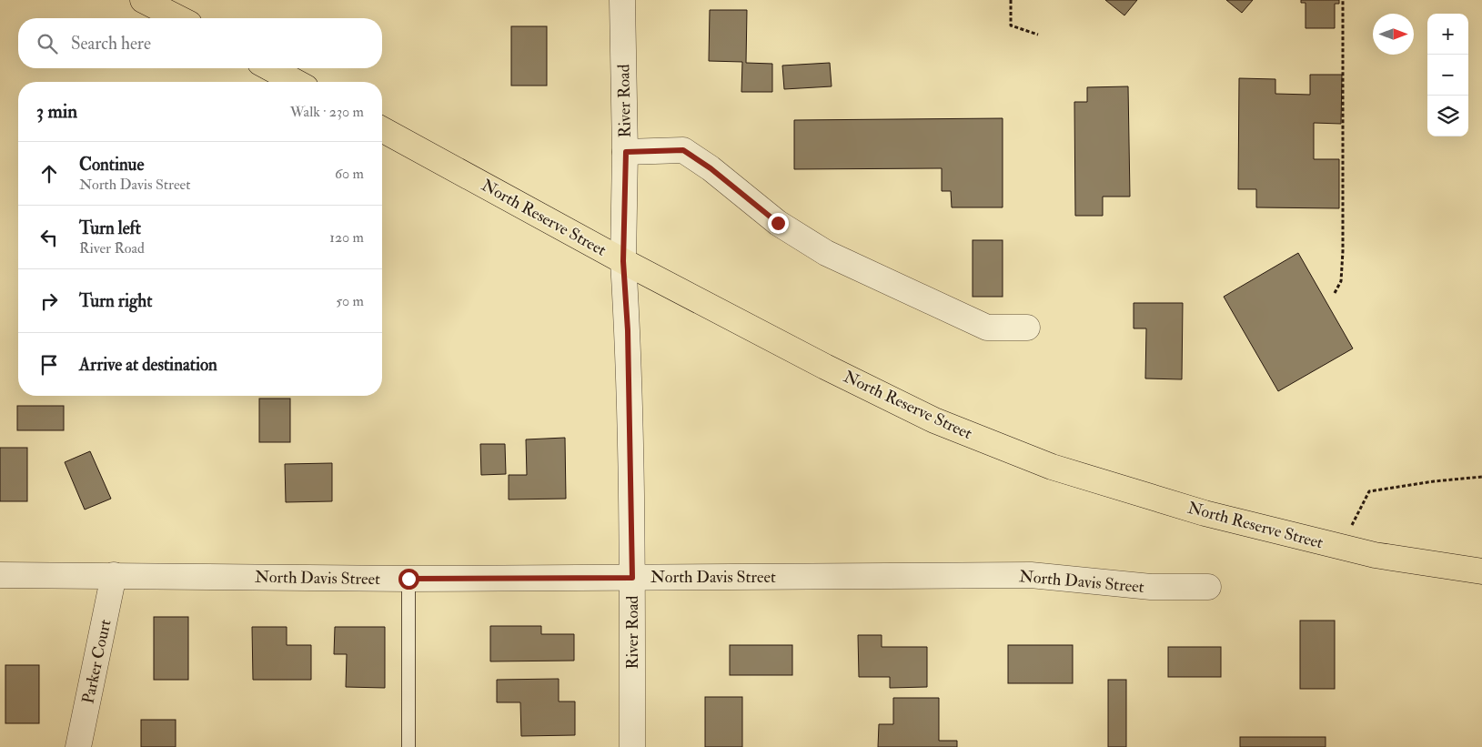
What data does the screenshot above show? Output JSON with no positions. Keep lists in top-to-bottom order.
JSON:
{
  "streets": {
    "highway": ["North Reserve Street"],
    "street": ["River Road", "North Davis Street", "Parker Court"]
  },
  "crossings": [
    ["River Road", "North Reserve Street"],
    ["River Road", "North Davis Street"],
    ["North Davis Street", "Parker Court"]
  ],
  "north": "right",
  "page": {
    "map_buttons": ["+", "−"],
    "search": "Search here",
    "heading": ["3 min", "Walk · 230 m"],
    "list": [
      ["Continue", "North Davis Street", "60 m"],
      ["Turn left", "River Road", "120 m"],
      ["Turn right", "50 m"],
      "Arrive at destination"
    ]
  }
}
